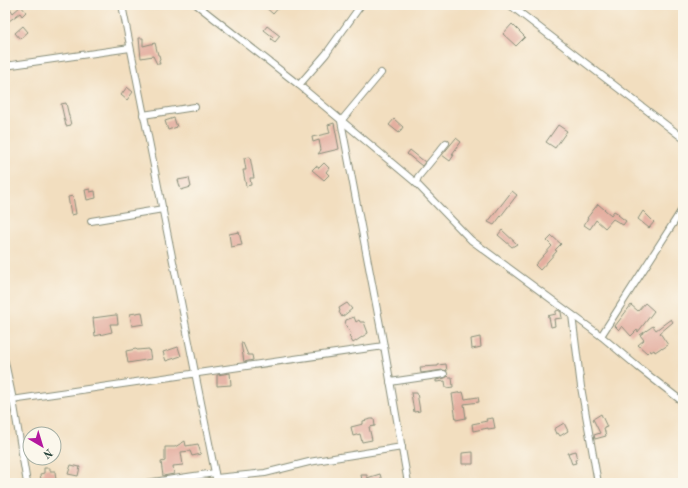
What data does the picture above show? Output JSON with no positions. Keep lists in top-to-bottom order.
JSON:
{
  "north": "bottom right"
}
